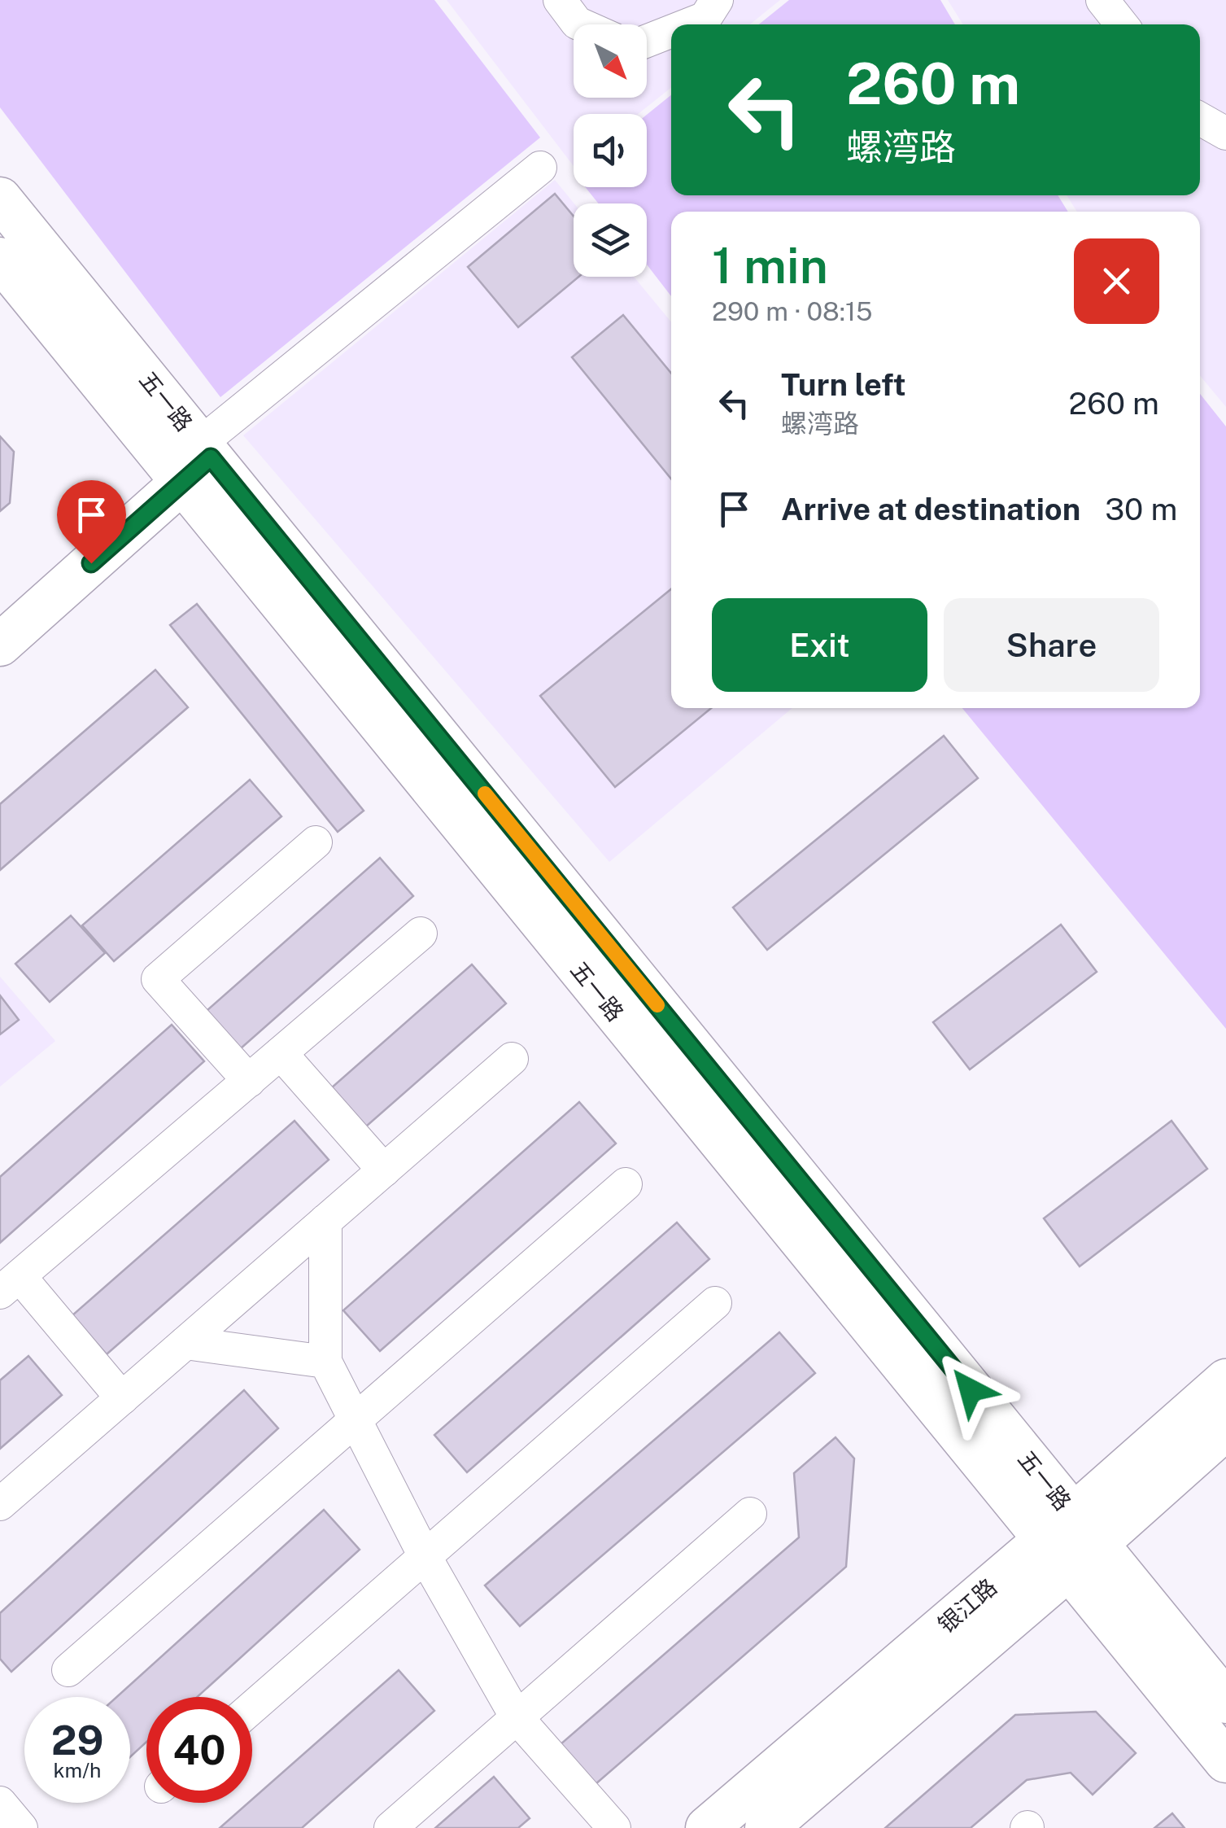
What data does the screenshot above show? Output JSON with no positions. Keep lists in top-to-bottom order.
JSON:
{
  "streets": {
    "street": ["五一路", "银江路"]
  },
  "crossings": [
    ["五一路", "银江路"]
  ],
  "north": "bottom right",
  "page": {
    "turn": ["260 m", "螺湾路"],
    "heading": ["1 min", "290 m · 08:15"],
    "list": [
      {
        "name": "Turn left",
        "note": "螺湾路",
        "value": "260 m"
      },
      {
        "name": "Arrive at destination",
        "value": "30 m"
      }
    ],
    "buttons": ["Exit", "Share"],
    "speed": "29 km/h",
    "limit": "40"
  }
}
